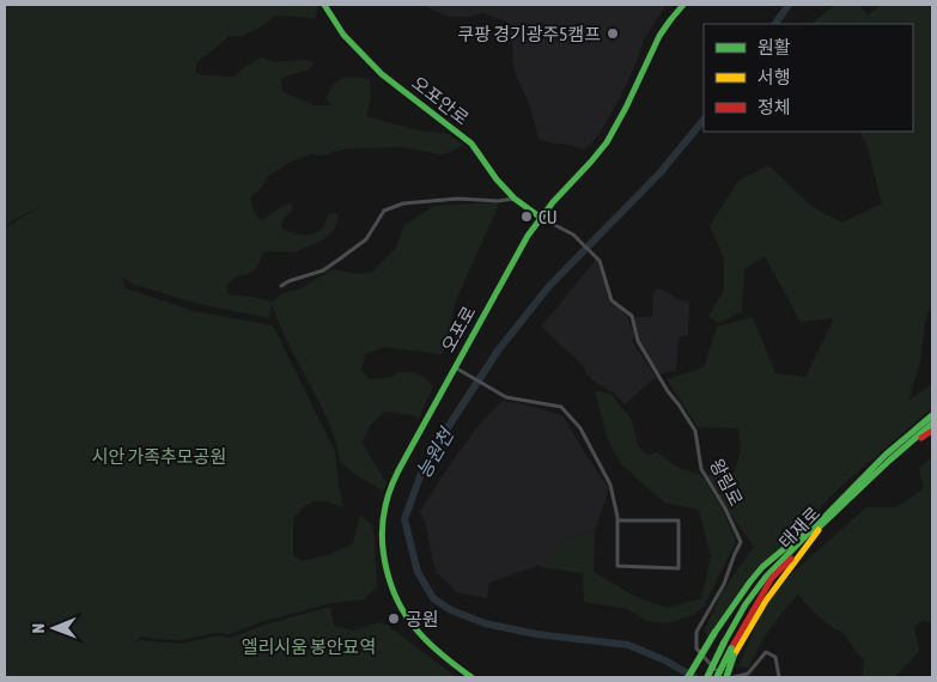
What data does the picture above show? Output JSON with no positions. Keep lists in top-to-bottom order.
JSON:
{
  "streets": {
    "main road": ["오포안로", "오포로", "태재로"],
    "street": ["왕림로"]
  },
  "crossings": [
    ["오포안로", "오포로"],
    ["오포안로", "왕림로"],
    ["오포로", "왕림로"]
  ],
  "water": ["능원천"],
  "parks": ["시안 가족추모공원", "엘리시움 봉안묘역"],
  "places": ["쿠팡 경기광주5캠프", "CU", "공원"],
  "legend": ["원활", "서행", "정체"],
  "north": "left"
}
